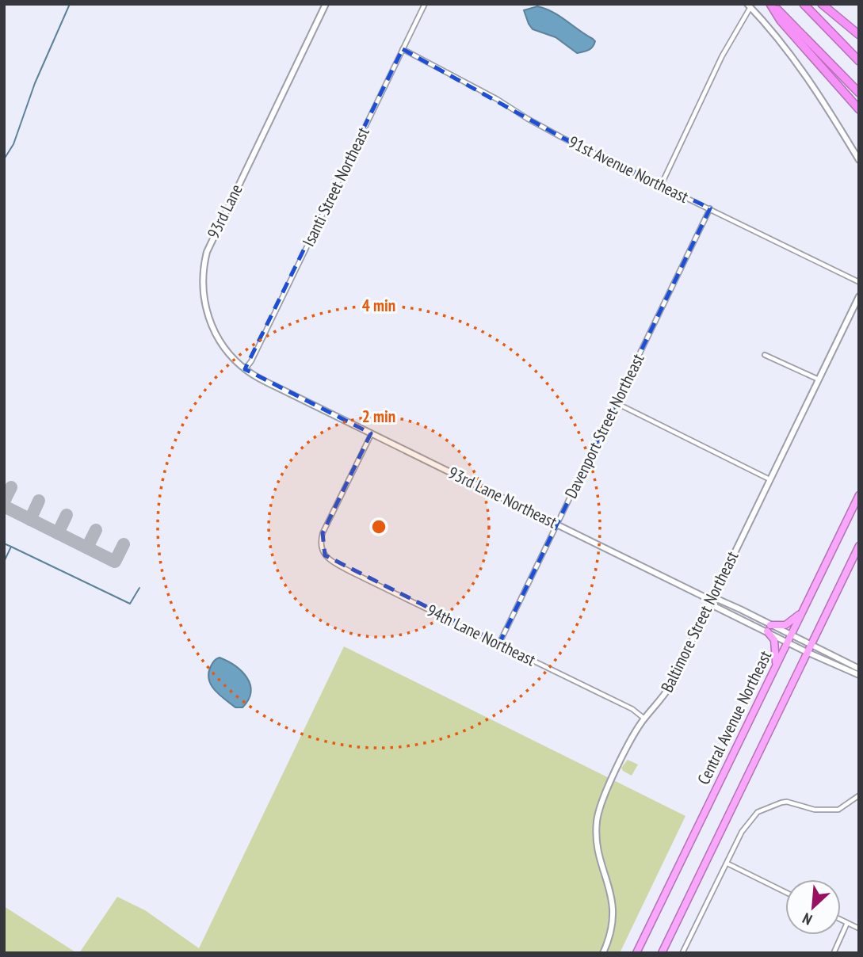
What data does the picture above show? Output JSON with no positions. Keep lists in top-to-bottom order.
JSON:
{
  "streets": {
    "highway": ["Central Avenue Northeast"],
    "street": [
      "91st Avenue Northeast",
      "Isanti Street Northeast",
      "93rd Lane",
      "Davenport Street Northeast",
      "93rd Lane Northeast",
      "Baltimore Street Northeast",
      "94th Lane Northeast"
    ]
  },
  "crossings": [
    ["91st Avenue Northeast", "Isanti Street Northeast"],
    ["91st Avenue Northeast", "Davenport Street Northeast"],
    ["Isanti Street Northeast", "93rd Lane"],
    ["93rd Lane", "93rd Lane Northeast"],
    ["Davenport Street Northeast", "93rd Lane Northeast"],
    ["Davenport Street Northeast", "94th Lane Northeast"],
    ["93rd Lane Northeast", "Baltimore Street Northeast"],
    ["93rd Lane Northeast", "94th Lane Northeast"],
    ["93rd Lane Northeast", "Central Avenue Northeast"],
    ["Baltimore Street Northeast", "94th Lane Northeast"]
  ],
  "north": "bottom left",
  "rings": ["4 min", "2 min"]
}
